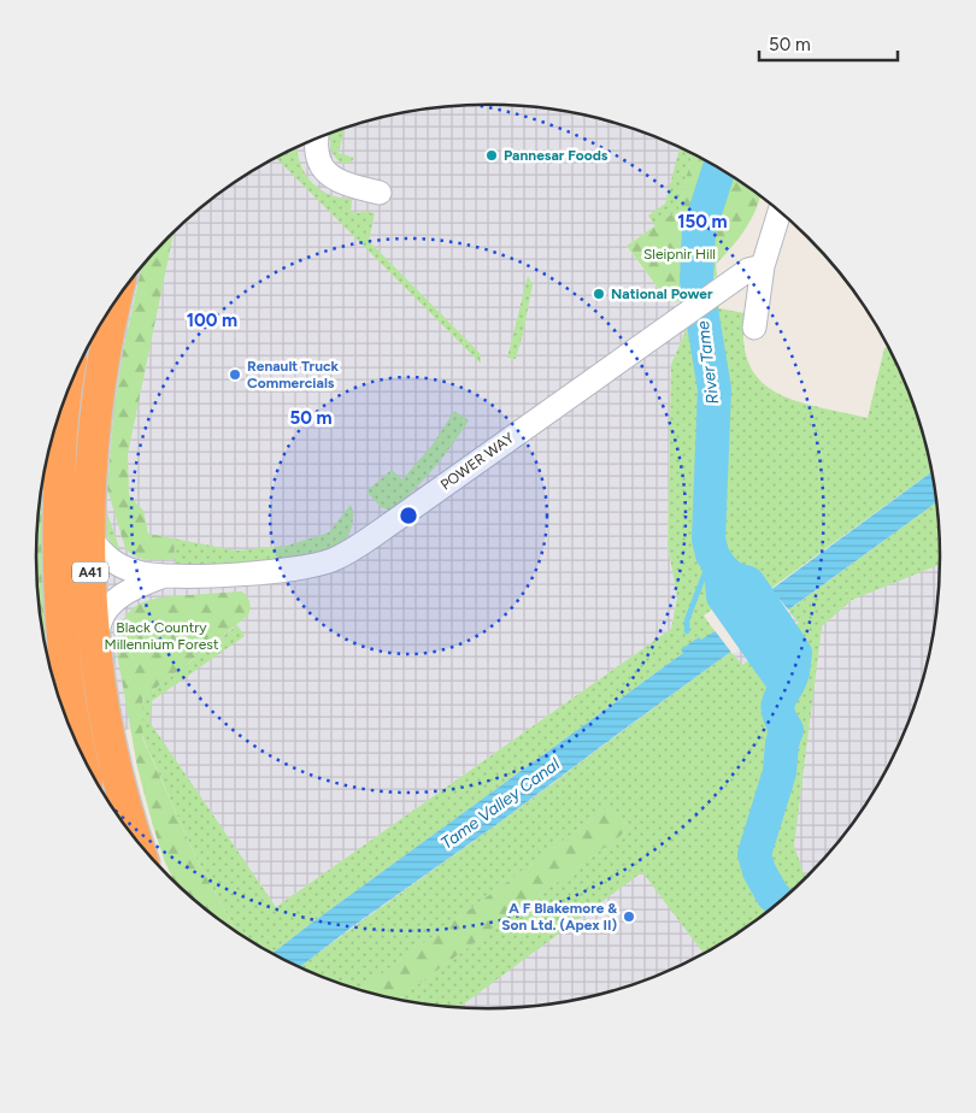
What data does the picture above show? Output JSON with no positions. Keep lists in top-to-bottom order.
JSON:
{
  "streets": {
    "highway": ["A41"],
    "street": ["POWER WAY"]
  },
  "crossings": [
    ["POWER WAY", "A41"]
  ],
  "water": ["River Tame", "Tame Valley Canal"],
  "parks": ["Sleipnir Hill", "Black Country Millennium Forest"],
  "places": [
    "Pannesar Foods",
    "National Power",
    "Renault Truck Commercials",
    "A F Blakemore & Son Ltd. (Apex II)"
  ],
  "scale_bar": "50 m",
  "rings": ["150 m", "100 m", "50 m"]
}
